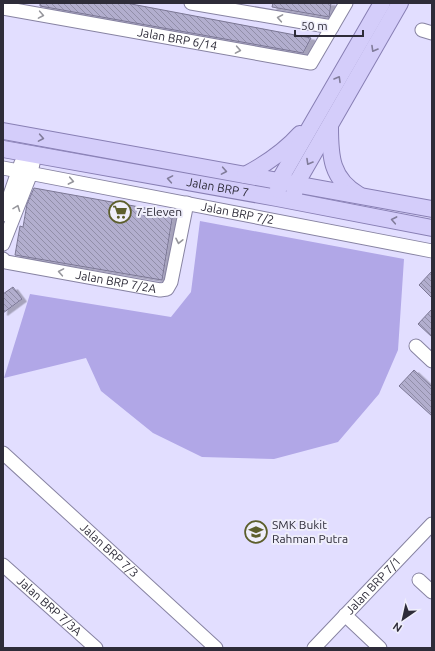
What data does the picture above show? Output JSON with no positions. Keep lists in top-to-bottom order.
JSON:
{
  "streets": {
    "main road": ["Jalan BRP 7"],
    "street": [
      "Jalan BRP 6/14",
      "Jalan BRP 7/2",
      "Jalan BRP 7/2A",
      "Jalan BRP 7/3",
      "Jalan BRP 7/1",
      "Jalan BRP 7/3A"
    ]
  },
  "crossings": [
    ["Jalan BRP 7/2", "Jalan BRP 7/2A"]
  ],
  "one_way": ["Jalan BRP 7/2"],
  "places": {
    "supermarket": ["7-Eleven"],
    "school or university": ["SMK Bukit Rahman Putra"]
  },
  "scale_bar": "50 m",
  "north": "bottom left"
}
